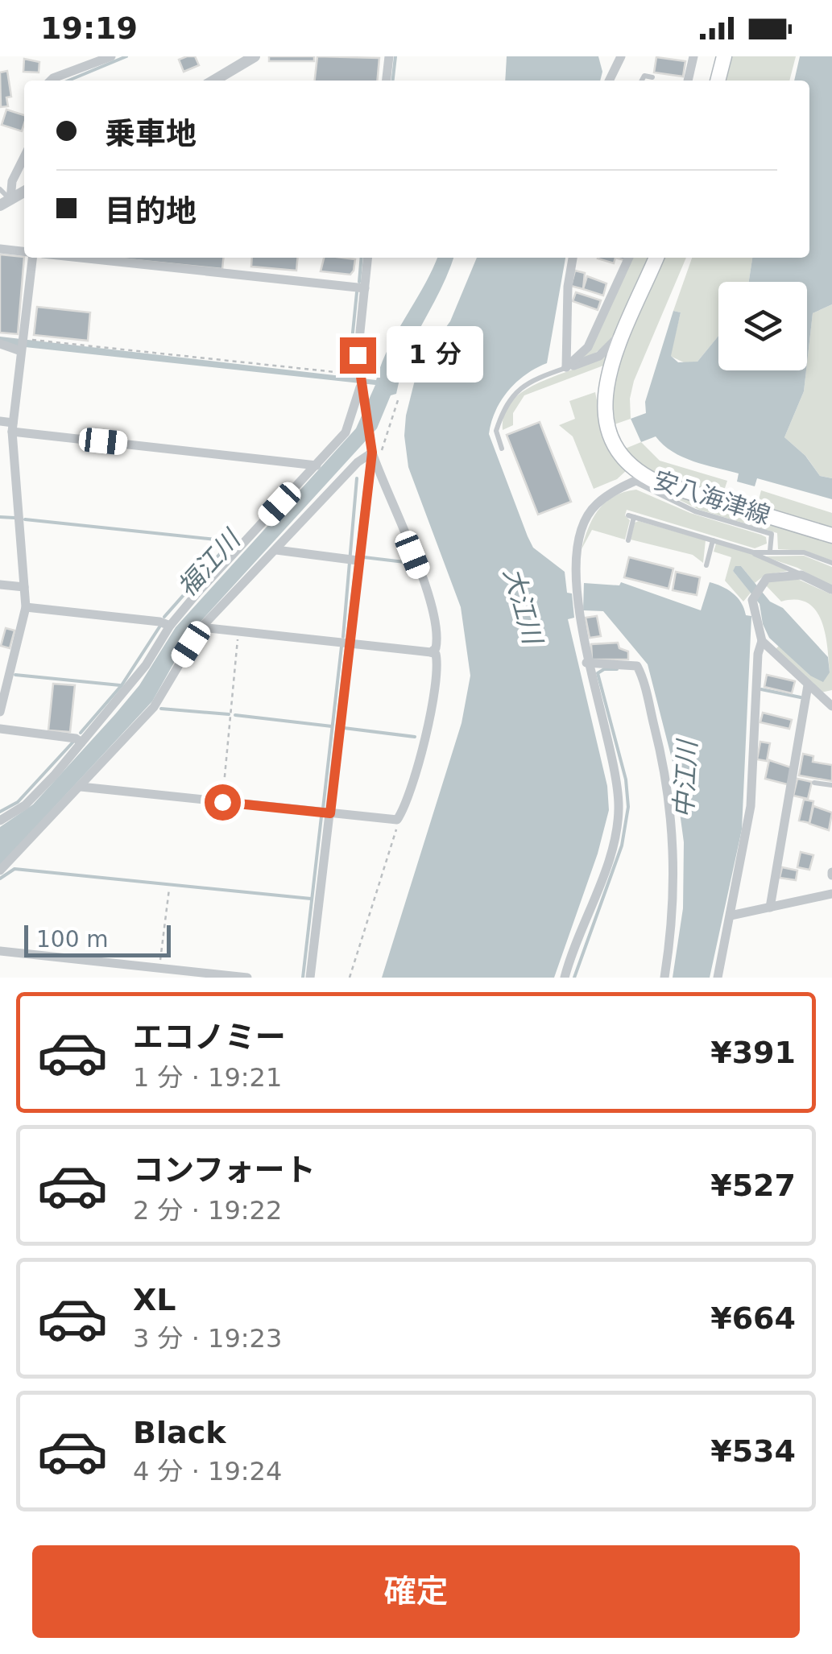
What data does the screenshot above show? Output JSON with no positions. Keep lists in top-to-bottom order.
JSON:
{
  "streets": {
    "main road": ["安八海津線"]
  },
  "water": ["福江川", "大江川", "中江川"],
  "scale_bar": "100 m",
  "page": {
    "status": "19:19",
    "banner": ["乗車地", "目的地"],
    "bubble": "1 分",
    "scale": "100 m",
    "list": [
      {
        "name": "エコノミー",
        "note": "1 分 · 19:21",
        "value": "¥391"
      },
      {
        "name": "コンフォート",
        "note": "2 分 · 19:22",
        "value": "¥527"
      },
      {
        "name": "XL",
        "note": "3 分 · 19:23",
        "value": "¥664"
      },
      {
        "name": "Black",
        "note": "4 分 · 19:24",
        "value": "¥534"
      }
    ],
    "buttons": "確定"
  }
}
